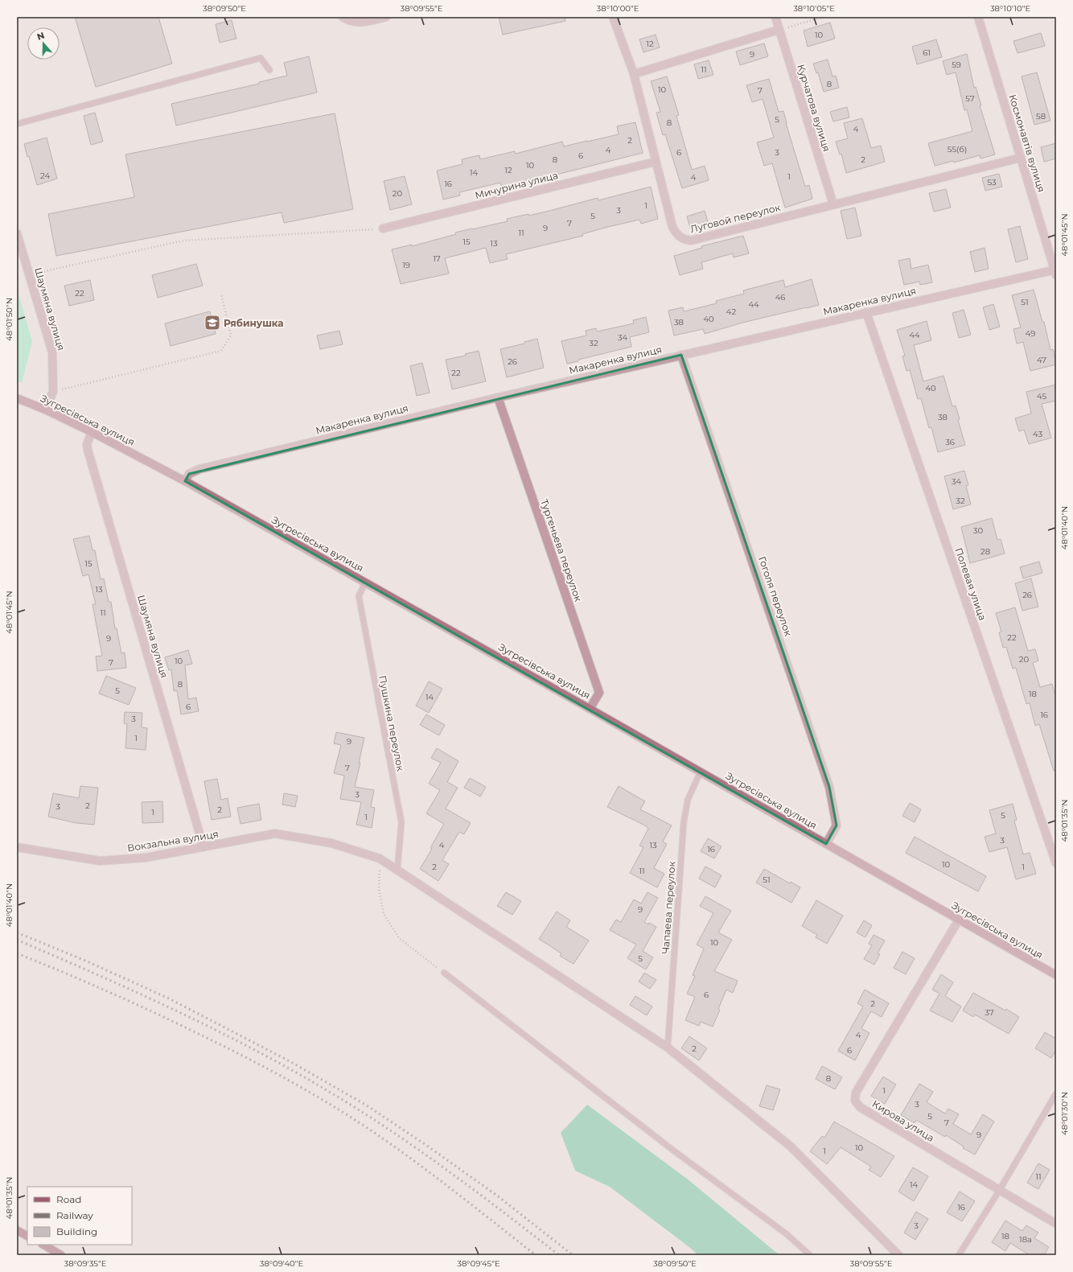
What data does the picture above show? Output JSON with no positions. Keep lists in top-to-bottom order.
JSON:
{
  "streets": {
    "street": [
      "Курчатова вулиця",
      "Космонавтів вулиця",
      "Мичурина улица",
      "Луговой переулок",
      "Макаренка вулиця",
      "Шаумяна вулиця",
      "Зугресівська вулиця",
      "Тургеньева переулок",
      "Полевая улица",
      "Гоголя переулок",
      "Вокзальна вулиця",
      "Кирова улица"
    ],
    "lane": ["Пушкина переулок", "Чапаева переулок"]
  },
  "crossings": [
    ["Курчатова вулиця", "Луговой переулок"],
    ["Космонавтів вулиця", "Луговой переулок"],
    ["Космонавтів вулиця", "Макаренка вулиця"],
    ["Мичурина улица", "Луговой переулок"],
    ["Макаренка вулиця", "Зугресівська вулиця"],
    ["Макаренка вулиця", "Тургеньева переулок"],
    ["Макаренка вулиця", "Полевая улица"],
    ["Макаренка вулиця", "Гоголя переулок"],
    ["Шаумяна вулиця", "Зугресівська вулиця"],
    ["Шаумяна вулиця", "Вокзальна вулиця"],
    ["Зугресівська вулиця", "Тургеньева переулок"],
    ["Зугресівська вулиця", "Гоголя переулок"],
    ["Зугресівська вулиця", "Пушкина переулок"],
    ["Зугресівська вулиця", "Чапаева переулок"],
    ["Зугресівська вулиця", "Кирова улица"],
    ["Пушкина переулок", "Вокзальна вулиця"],
    ["Вокзальна вулиця", "Чапаева переулок"]
  ],
  "places": {
    "school or university": ["Рябинушка"]
  },
  "house_numbers": [
    "10",
    "12",
    "61",
    "9",
    "59",
    "11",
    "8",
    "10",
    "7",
    "57",
    "58",
    "5",
    "8",
    "4",
    "2",
    "55(б)",
    "4",
    "6",
    "3",
    "6",
    "8",
    "2",
    "10",
    "12",
    "14",
    "24",
    "1",
    "4",
    "53",
    "16",
    "20",
    "1",
    "3",
    "5",
    "7",
    "9",
    "11",
    "15",
    "13",
    "17",
    "19",
    "22",
    "46",
    "51",
    "44",
    "42",
    "40",
    "38",
    "49",
    "44",
    "34",
    "32",
    "47",
    "26",
    "22",
    "40",
    "45",
    "38",
    "43",
    "36",
    "34",
    "32",
    "30",
    "28",
    "15",
    "13",
    "26",
    "11",
    "22",
    "9",
    "20",
    "10",
    "7",
    "8",
    "5",
    "18",
    "14",
    "6",
    "16",
    "3",
    "1",
    "9",
    "7",
    "3",
    "2",
    "3",
    "2",
    "1",
    "5",
    "1",
    "3",
    "4",
    "13",
    "16",
    "10",
    "2",
    "1",
    "11",
    "51",
    "9",
    "10",
    "5",
    "6",
    "2",
    "37",
    "4",
    "2",
    "6",
    "8",
    "1",
    "3",
    "5",
    "7",
    "9",
    "10",
    "1",
    "11",
    "14",
    "16",
    "3",
    "18",
    "18а"
  ],
  "legend": ["Road", "Railway", "Building"],
  "north": "top",
  "coordinates": [
    "38°09'50\"E",
    "38°09'55\"E",
    "38°10'00\"E",
    "38°10'05\"E",
    "38°10'10\"E",
    "48°01'45\"N",
    "48°01'50\"N",
    "48°01'40\"N",
    "48°01'35\"N",
    "48°01'30\"N",
    "38°09'35\"E",
    "38°09'40\"E",
    "38°09'45\"E"
  ]
}
